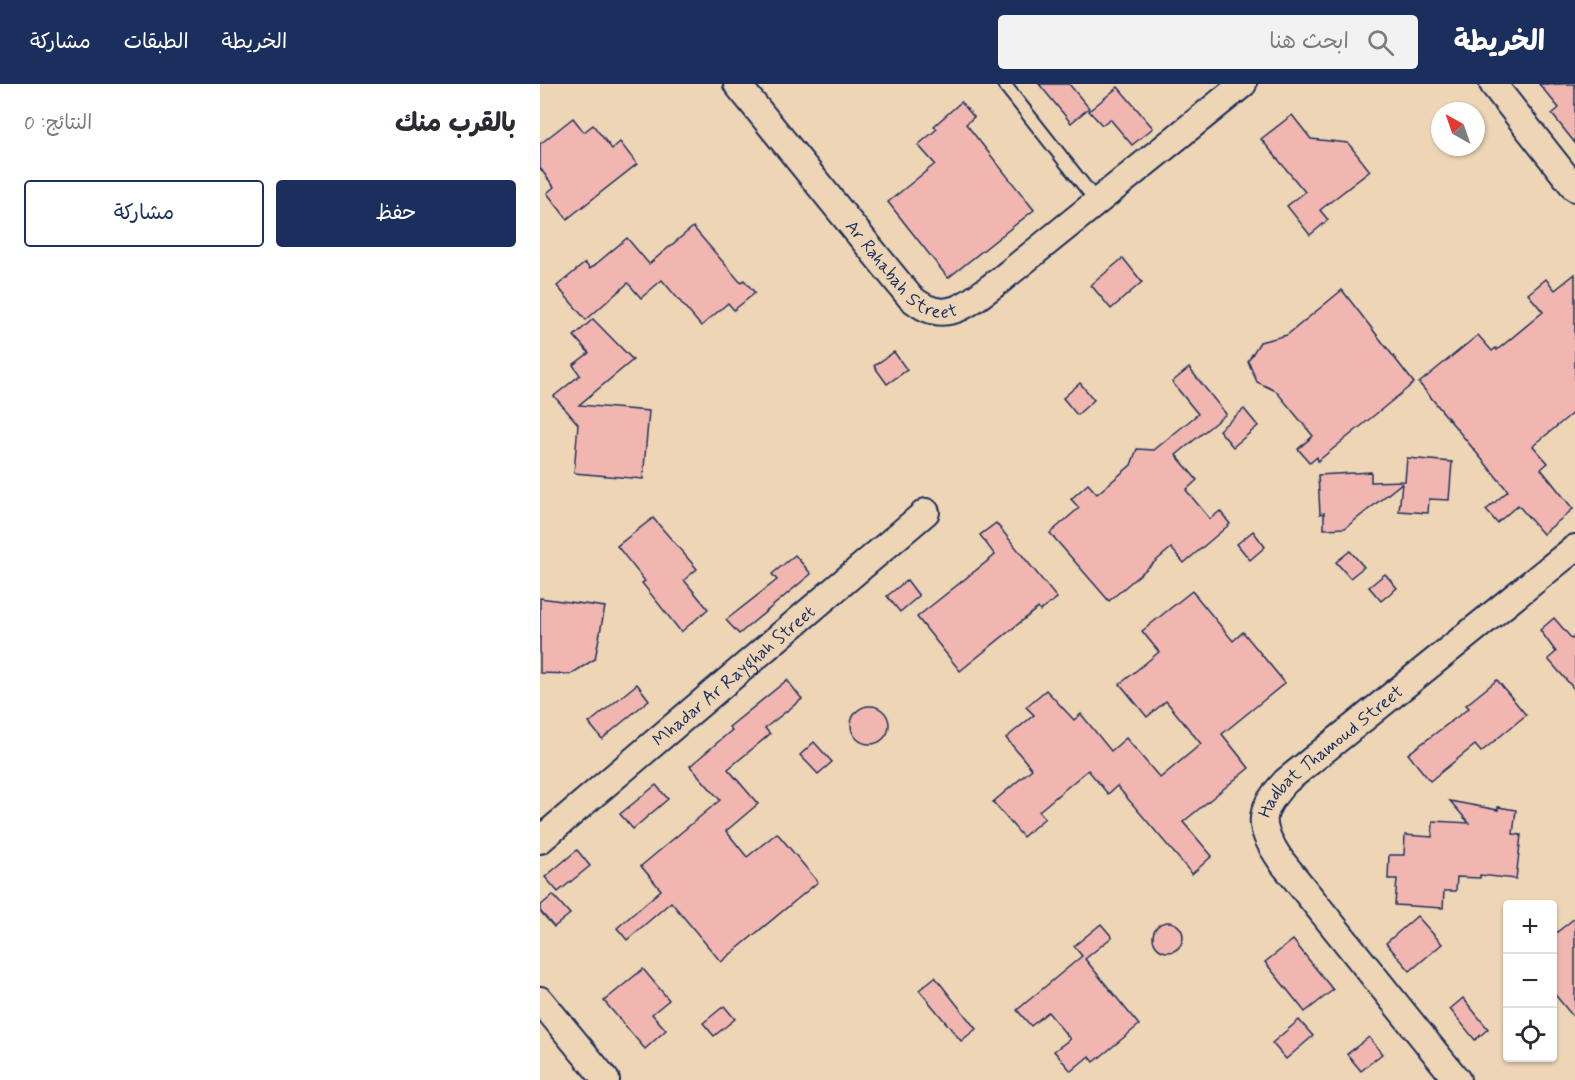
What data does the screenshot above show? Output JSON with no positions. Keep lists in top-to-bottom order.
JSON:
{
  "streets": {
    "street": ["Ar Rahabah Street", "Mhadar Ar Rayghah Street", "Hadbat Thamoud Street"]
  },
  "north": "top left",
  "page": {
    "header": "الخريطة",
    "search": "ابحث هنا",
    "nav": ["الخريطة", "الطبقات", "مشاركة"],
    "heading": ["بالقرب منك", "النتائج: 0"],
    "buttons": ["حفظ", "مشاركة"],
    "map_buttons": ["+", "−"]
  }
}
